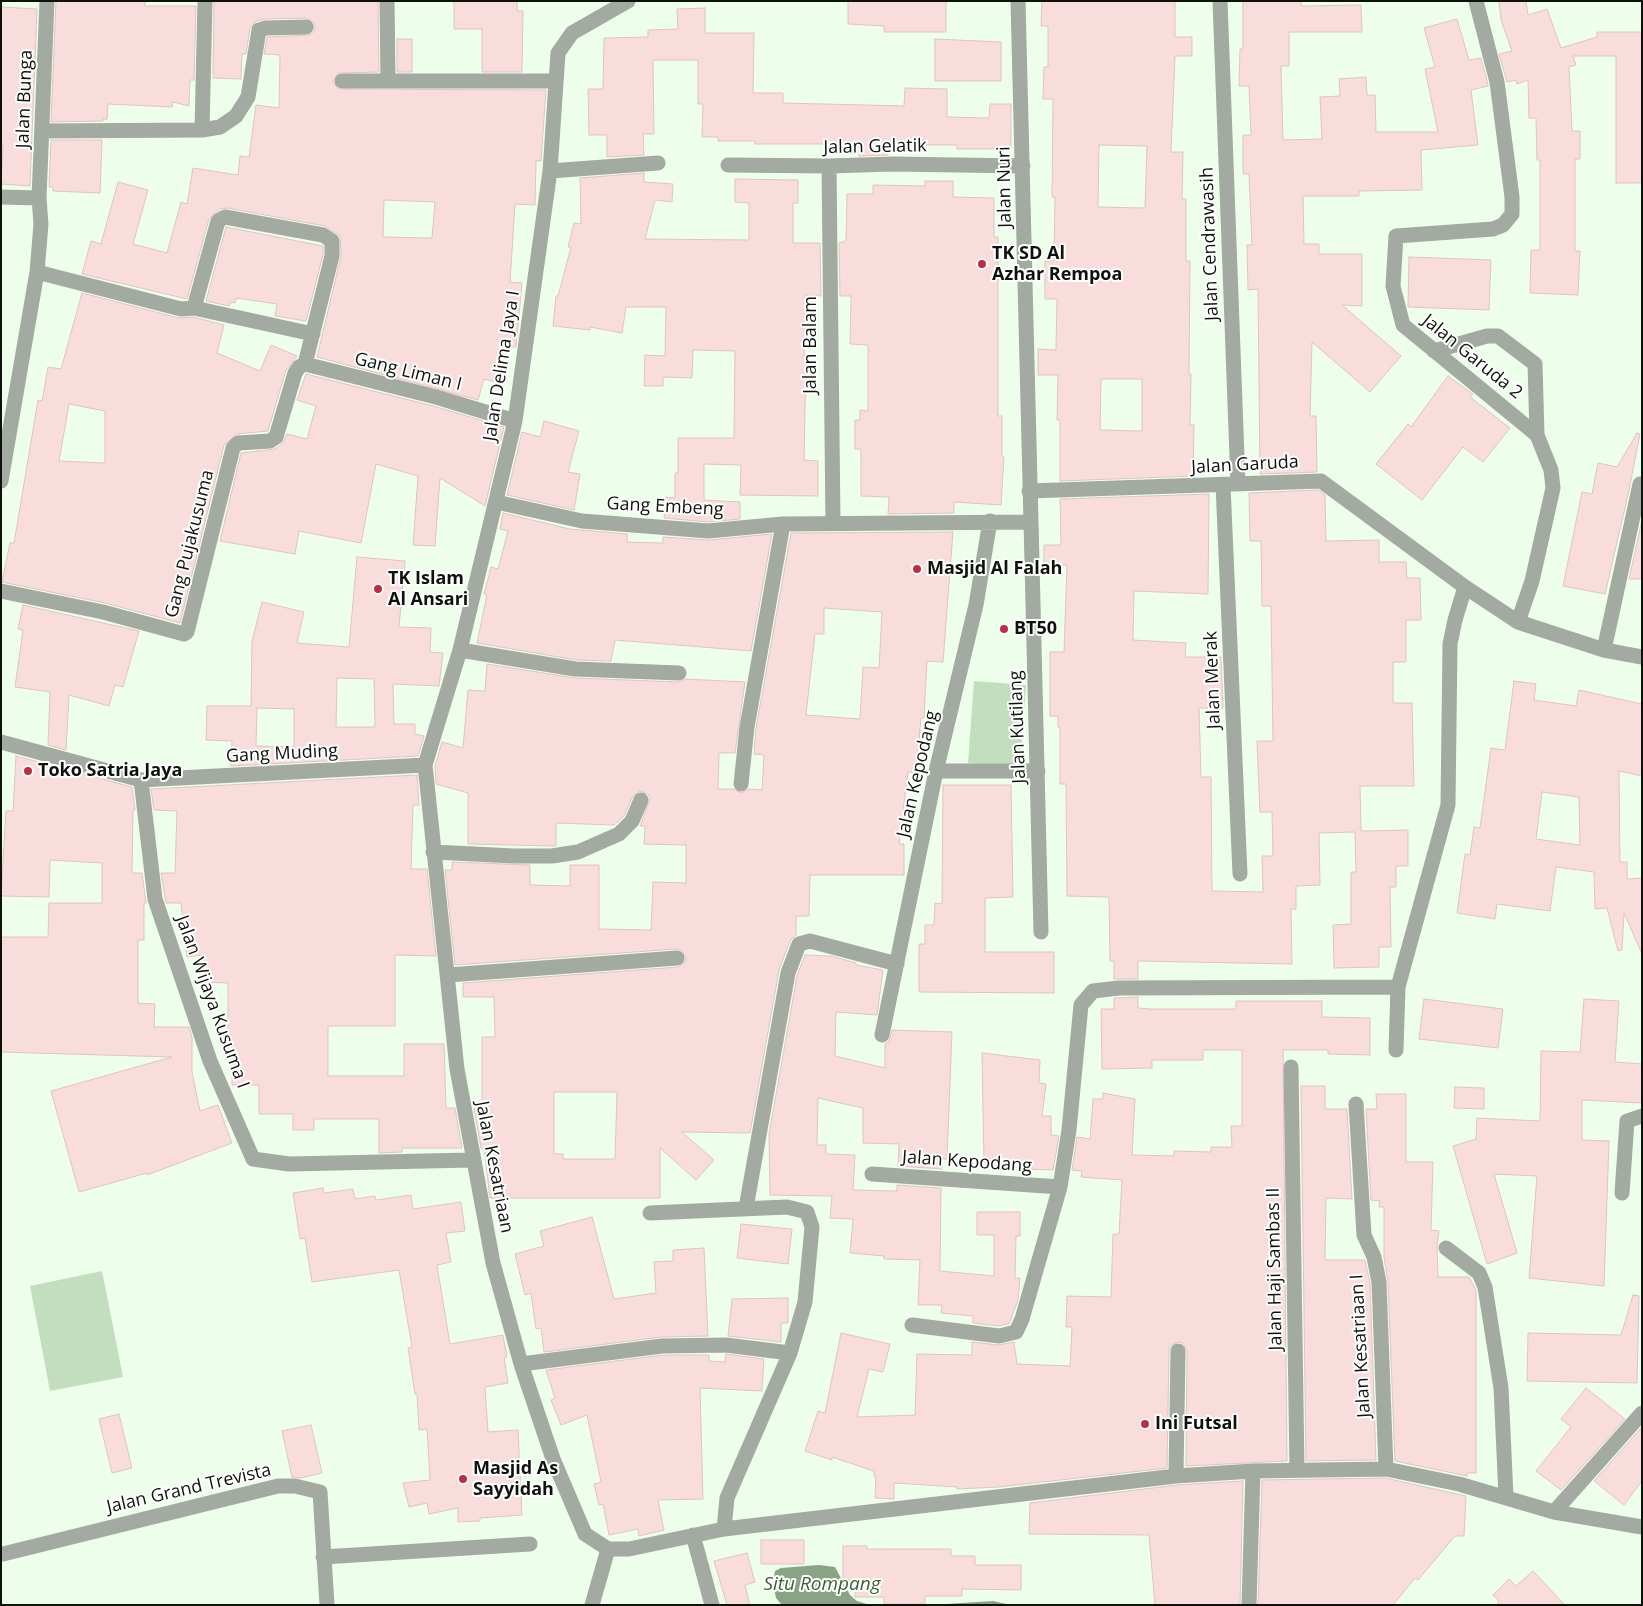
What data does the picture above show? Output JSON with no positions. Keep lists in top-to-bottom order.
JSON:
{
  "streets": {
    "street": [
      "Jalan Bunga",
      "Jalan Gelatik",
      "Jalan Nuri",
      "Jalan Cendrawasih",
      "Jalan Balam",
      "Jalan Garuda 2",
      "Jalan Delima Jaya I",
      "Gang Liman I",
      "Jalan Garuda",
      "Gang Embeng",
      "Gang Pujakusuma",
      "Jalan Merak",
      "Jalan Kutilang",
      "Gang Muding",
      "Jalan Kepodang",
      "Jalan Wijaya Kusuma I",
      "Jalan Kesatriaan",
      "Jalan Haji Sambas II",
      "Jalan Kesatriaan I",
      "Jalan Grand Trevista"
    ]
  },
  "crossings": [
    ["Jalan Gelatik", "Jalan Nuri"],
    ["Jalan Gelatik", "Jalan Balam"],
    ["Jalan Nuri", "Jalan Garuda"],
    ["Jalan Cendrawasih", "Jalan Garuda"],
    ["Jalan Cendrawasih", "Jalan Merak"],
    ["Jalan Balam", "Gang Embeng"],
    ["Jalan Garuda 2", "Jalan Garuda"],
    ["Jalan Delima Jaya I", "Gang Liman I"],
    ["Jalan Delima Jaya I", "Gang Embeng"],
    ["Jalan Delima Jaya I", "Gang Muding"],
    ["Jalan Delima Jaya I", "Jalan Kesatriaan"],
    ["Gang Liman I", "Gang Pujakusuma"],
    ["Jalan Garuda", "Jalan Merak"],
    ["Gang Muding", "Jalan Wijaya Kusuma I"],
    ["Gang Muding", "Jalan Kesatriaan"],
    ["Jalan Wijaya Kusuma I", "Jalan Kesatriaan"]
  ],
  "water": ["Situ Rompang"],
  "places": [
    "TK SD Al Azhar Rempoa",
    "Masjid Al Falah",
    "TK Islam Al Ansari",
    "BT50",
    "Toko Satria Jaya",
    "Ini Futsal",
    "Masjid As Sayyidah"
  ]
}
